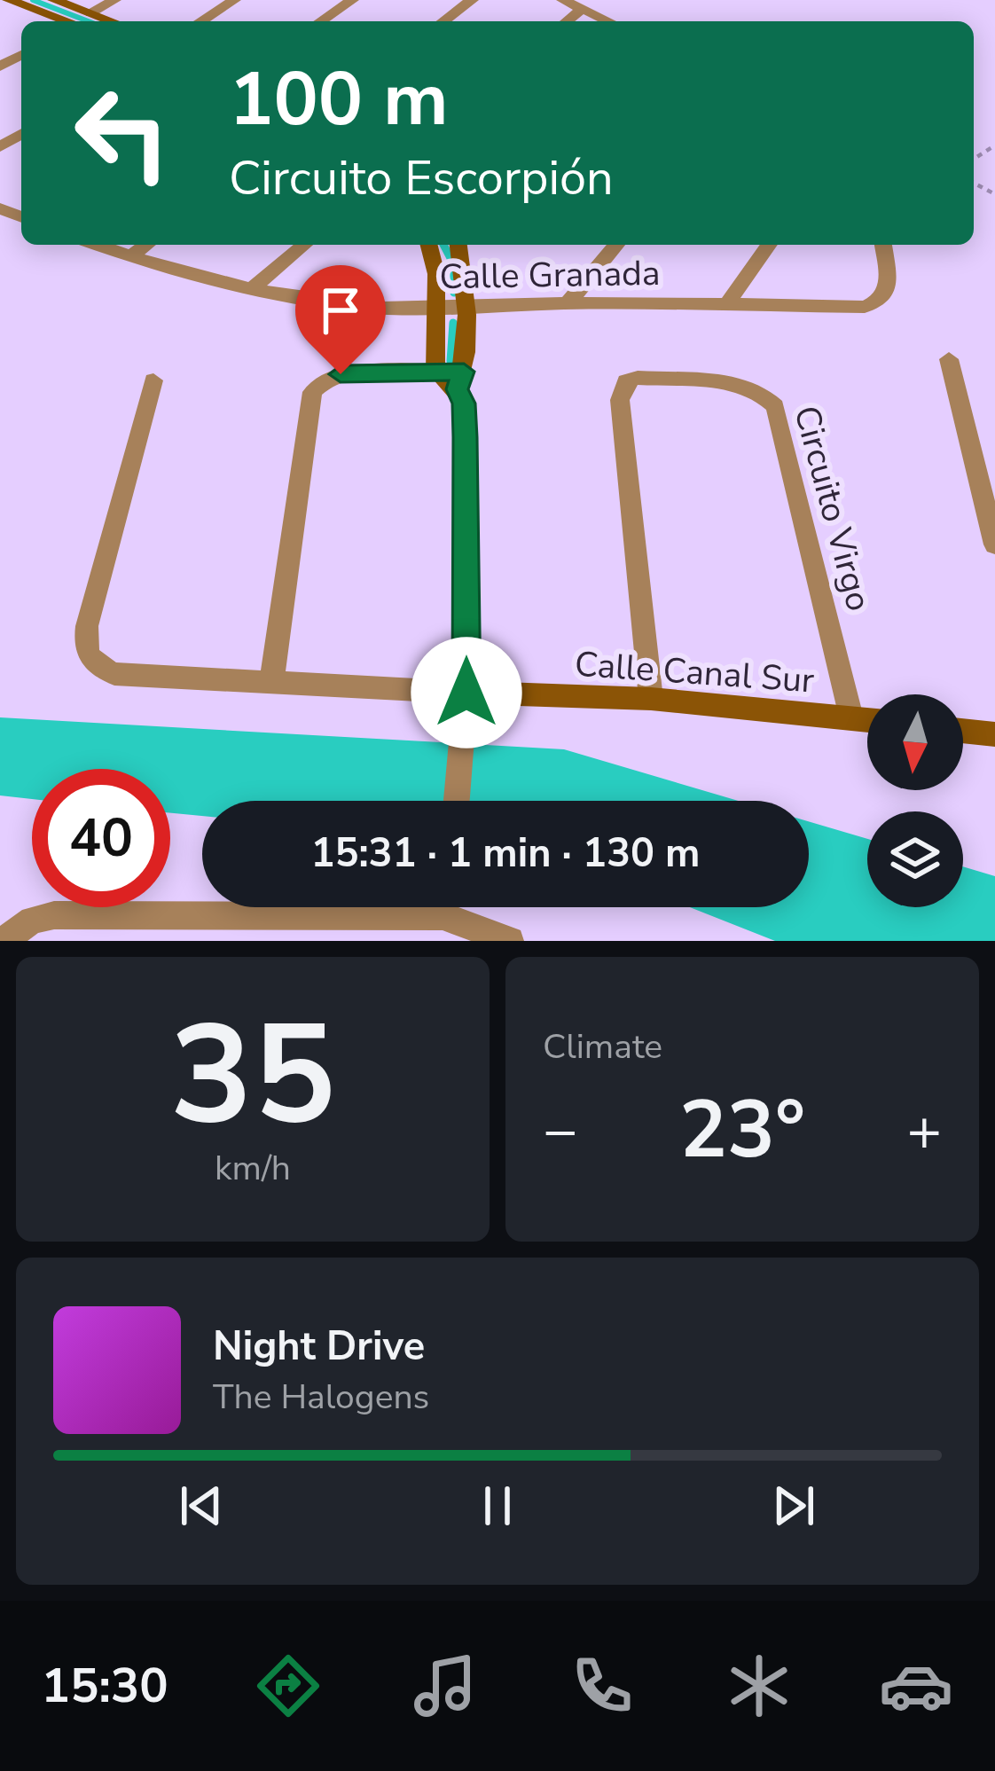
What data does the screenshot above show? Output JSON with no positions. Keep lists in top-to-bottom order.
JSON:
{
  "streets": {
    "street": ["Calle Granada", "Circuito Virgo", "Calle Canal Sur"]
  },
  "crossings": [
    ["Circuito Virgo", "Calle Canal Sur"]
  ],
  "north": "bottom",
  "page": {
    "turn": ["100 m", "Circuito Escorpión"],
    "limit": "40",
    "trip": "15:31 · 1 min · 130 m",
    "tile": [
      ["35", "km/h"],
      "Climate"
    ],
    "heat": ["−", "23°", "+"],
    "song": ["Night Drive", "The Halogens"],
    "tabs": "15:30"
  }
}
